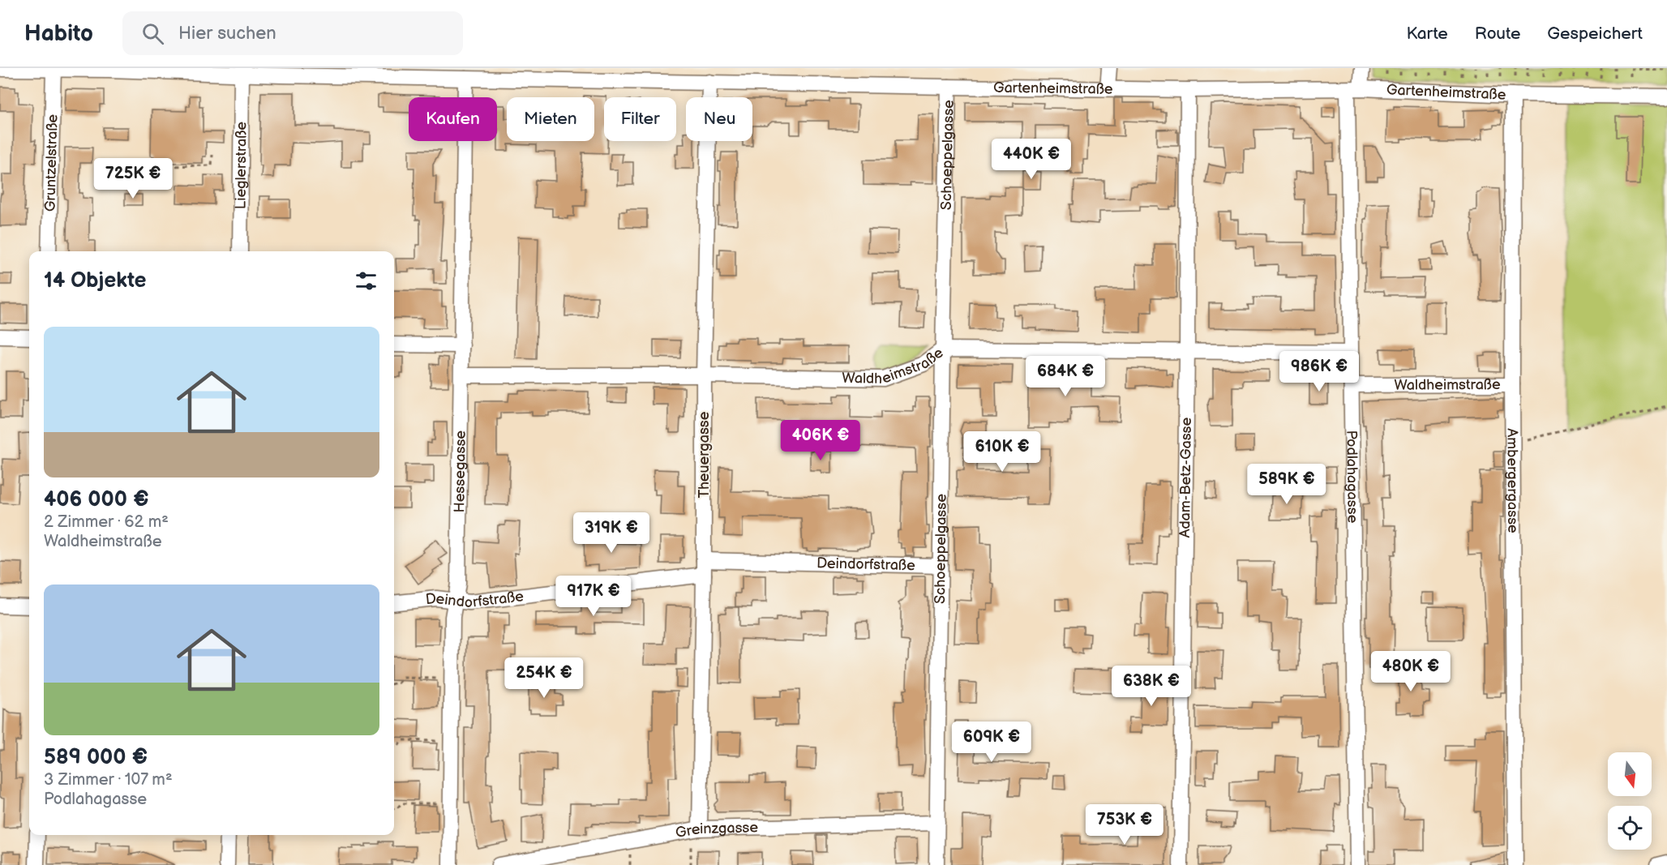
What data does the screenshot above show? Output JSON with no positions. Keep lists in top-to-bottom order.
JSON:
{
  "streets": {
    "street": [
      "Gartenheimstraße",
      "Schoeppelgasse",
      "Gruntzelstraße",
      "Lieglerstraße",
      "Waldheimstraße",
      "Theuergasse",
      "Hessegasse",
      "Adam-Betz-Gasse",
      "Podlahagasse",
      "Ambergergasse",
      "Deindorfstraße",
      "Greinzgasse"
    ]
  },
  "crossings": [
    ["Gartenheimstraße", "Schoeppelgasse"],
    ["Gartenheimstraße", "Gruntzelstraße"],
    ["Gartenheimstraße", "Lieglerstraße"],
    ["Gartenheimstraße", "Theuergasse"],
    ["Gartenheimstraße", "Hessegasse"],
    ["Gartenheimstraße", "Adam-Betz-Gasse"],
    ["Gartenheimstraße", "Podlahagasse"],
    ["Gartenheimstraße", "Ambergergasse"],
    ["Schoeppelgasse", "Waldheimstraße"],
    ["Schoeppelgasse", "Deindorfstraße"],
    ["Schoeppelgasse", "Greinzgasse"],
    ["Waldheimstraße", "Theuergasse"],
    ["Waldheimstraße", "Hessegasse"],
    ["Waldheimstraße", "Adam-Betz-Gasse"],
    ["Waldheimstraße", "Podlahagasse"],
    ["Waldheimstraße", "Ambergergasse"],
    ["Theuergasse", "Deindorfstraße"],
    ["Theuergasse", "Greinzgasse"],
    ["Hessegasse", "Deindorfstraße"]
  ],
  "north": "bottom",
  "page": {
    "header": "Habito",
    "search": "Hier suchen",
    "nav": ["Karte", "Route", "Gespeichert"],
    "chip": [
      "Kaufen",
      "Mieten",
      "Filter",
      "Neu"
    ],
    "price": [
      "440K €",
      "725K €",
      "986K €",
      "684K €",
      "406K €",
      "610K €",
      "589K €",
      "319K €",
      "917K €",
      "480K €",
      "254K €",
      "638K €",
      "609K €",
      "753K €"
    ],
    "heading": "14 Objekte",
    "list": [
      {
        "name": "406 000 €",
        "note": "2 Zimmer · 62 m² · Waldheimstraße"
      },
      {
        "name": "589 000 €",
        "note": "3 Zimmer · 107 m² · Podlahagasse"
      }
    ]
  }
}
